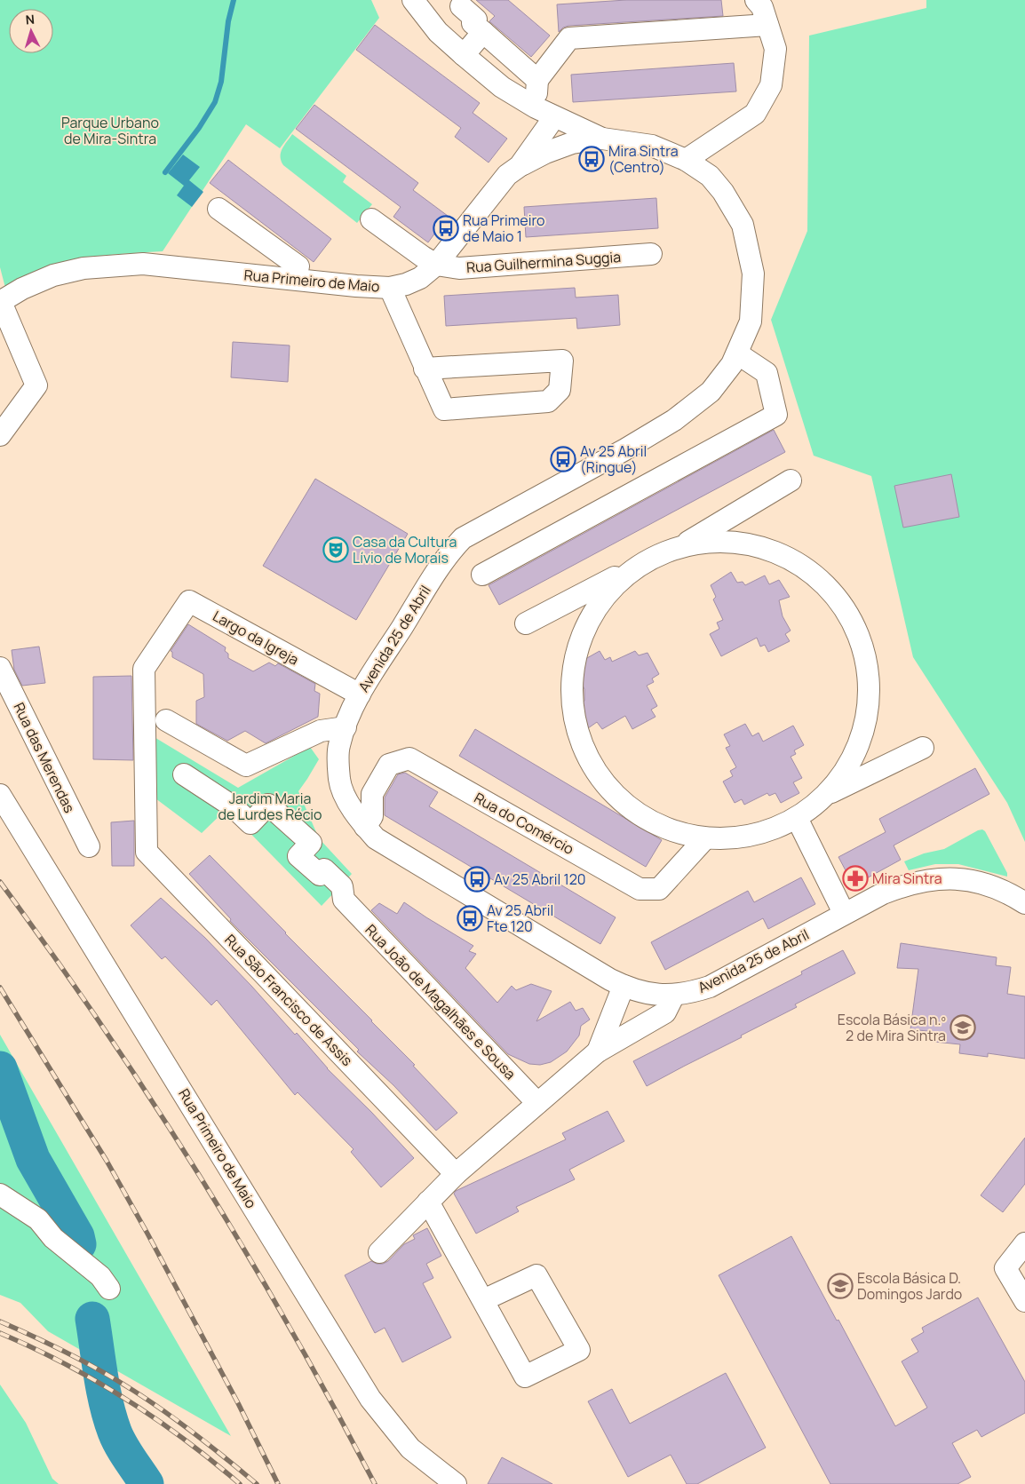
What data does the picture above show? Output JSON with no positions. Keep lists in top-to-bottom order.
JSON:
{
  "streets": {
    "street": [
      "Rua Guilhermina Suggia",
      "Rua Primeiro de Maio",
      "Largo da Igreja",
      "Avenida 25 de Abril",
      "Rua das Merendas",
      "Rua do Comércio",
      "Rua São Francisco de Assis",
      "Rua João de Magalhães e Sousa"
    ]
  },
  "crossings": [
    ["Rua Guilhermina Suggia", "Rua Primeiro de Maio"],
    ["Rua Primeiro de Maio", "Avenida 25 de Abril"],
    ["Largo da Igreja", "Avenida 25 de Abril"],
    ["Largo da Igreja", "Rua São Francisco de Assis"],
    ["Avenida 25 de Abril", "Rua do Comércio"]
  ],
  "parks": ["Parque Urbano de Mira-Sintra", "Jardim Maria de Lurdes Récio"],
  "places": {
    "bus stop": [
      "Mira Sintra (Centro)",
      "Rua Primeiro de Maio 1",
      "Av 25 Abril (Ringue)",
      "Av 25 Abril 120",
      "Av 25 Abril Fte 120"
    ],
    "theatre": ["Casa da Cultura Lívio de Morais"],
    "pharmacy": ["Mira Sintra"],
    "school or university": ["Escola Básica n.º 2 de Mira Sintra", "Escola Básica D. Domingos Jardo"]
  },
  "north": "top"
}
